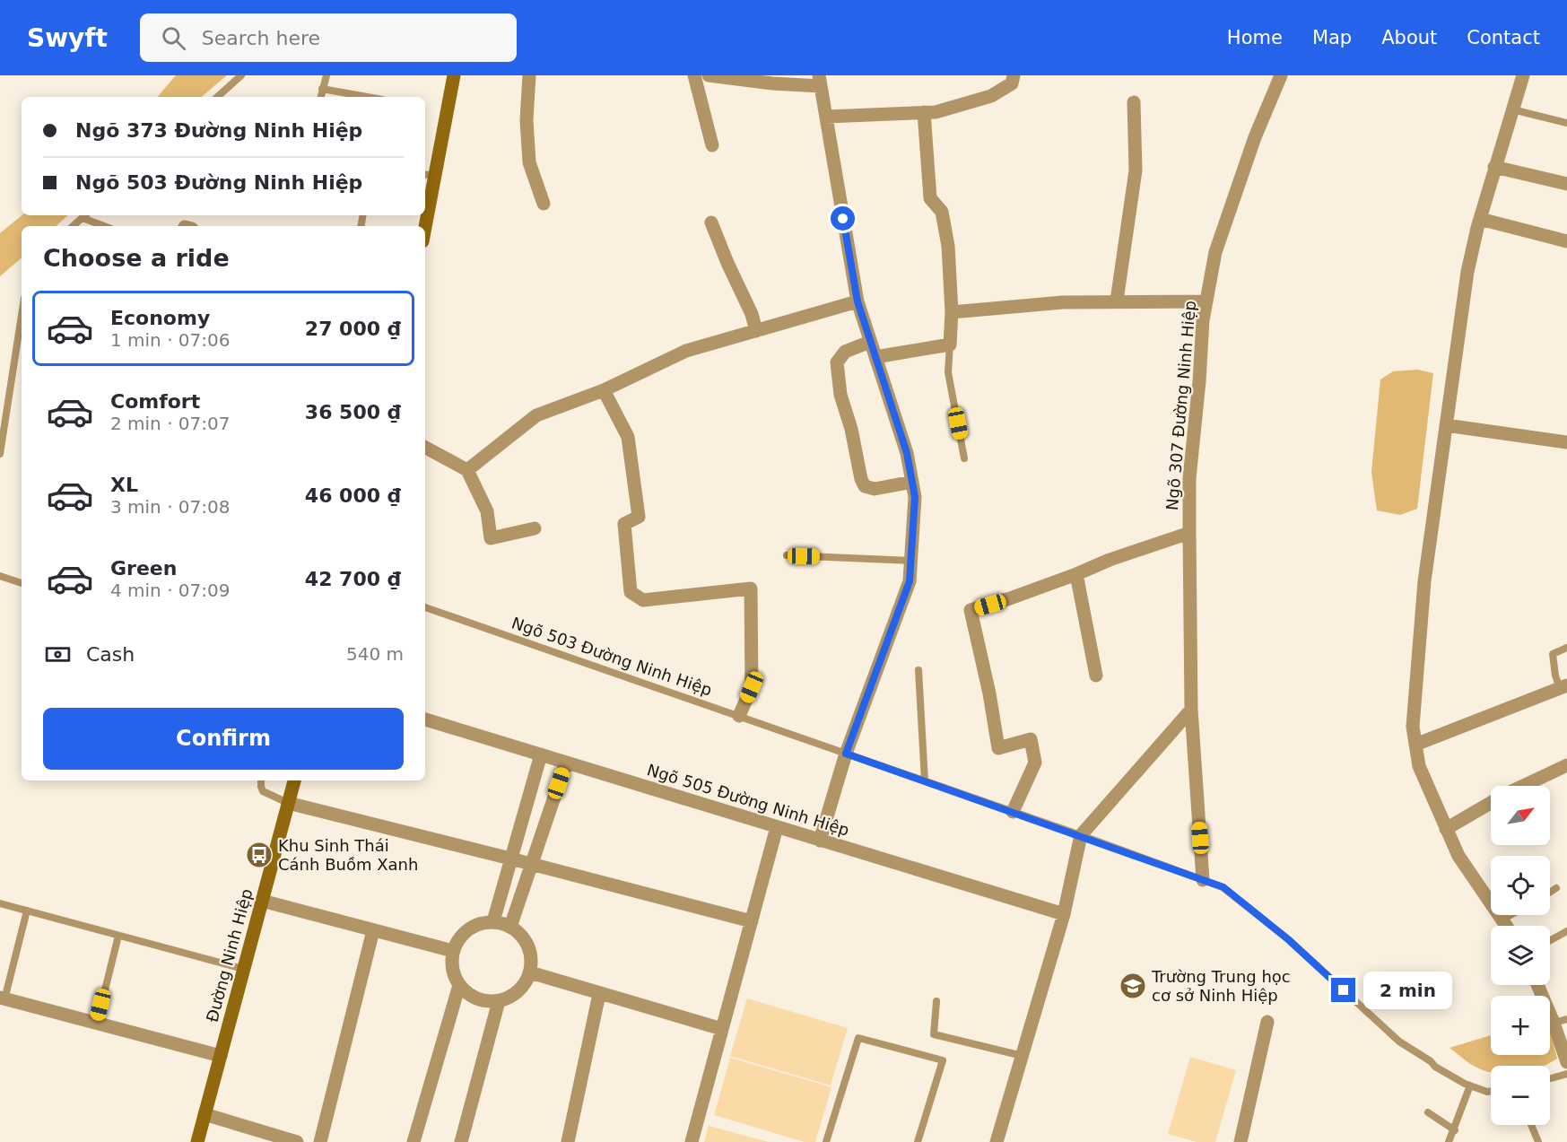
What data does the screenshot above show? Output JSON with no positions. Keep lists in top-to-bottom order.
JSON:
{
  "streets": {
    "main road": ["Đường Ninh Hiệp"],
    "street": ["Ngõ 307 Đường Ninh Hiệp", "Ngõ 505 Đường Ninh Hiệp"],
    "lane": ["Ngõ 503 Đường Ninh Hiệp"]
  },
  "crossings": [
    ["Ngõ 307 Đường Ninh Hiệp", "Ngõ 503 Đường Ninh Hiệp"]
  ],
  "places": {
    "bus stop": ["Khu Sinh Thái Cánh Buồm Xanh"],
    "school or university": ["Trường Trung học cơ sở Ninh Hiệp"]
  },
  "north": "top right",
  "page": {
    "header": "Swyft",
    "search": "Search here",
    "nav": [
      "Home",
      "Map",
      "About",
      "Contact"
    ],
    "banner": ["Ngõ 373 Đường Ninh Hiệp", "Ngõ 503 Đường Ninh Hiệp"],
    "heading": "Choose a ride",
    "list": [
      {
        "name": "Economy",
        "note": "1 min · 07:06",
        "value": "27 000 ₫"
      },
      {
        "name": "Comfort",
        "note": "2 min · 07:07",
        "value": "36 500 ₫"
      },
      {
        "name": "XL",
        "note": "3 min · 07:08",
        "value": "46 000 ₫"
      },
      {
        "name": "Green",
        "note": "4 min · 07:09",
        "value": "42 700 ₫"
      }
    ],
    "pay": ["Cash", "540 m"],
    "buttons": "Confirm",
    "map_buttons": ["+", "−"],
    "bubble": "2 min"
  }
}
